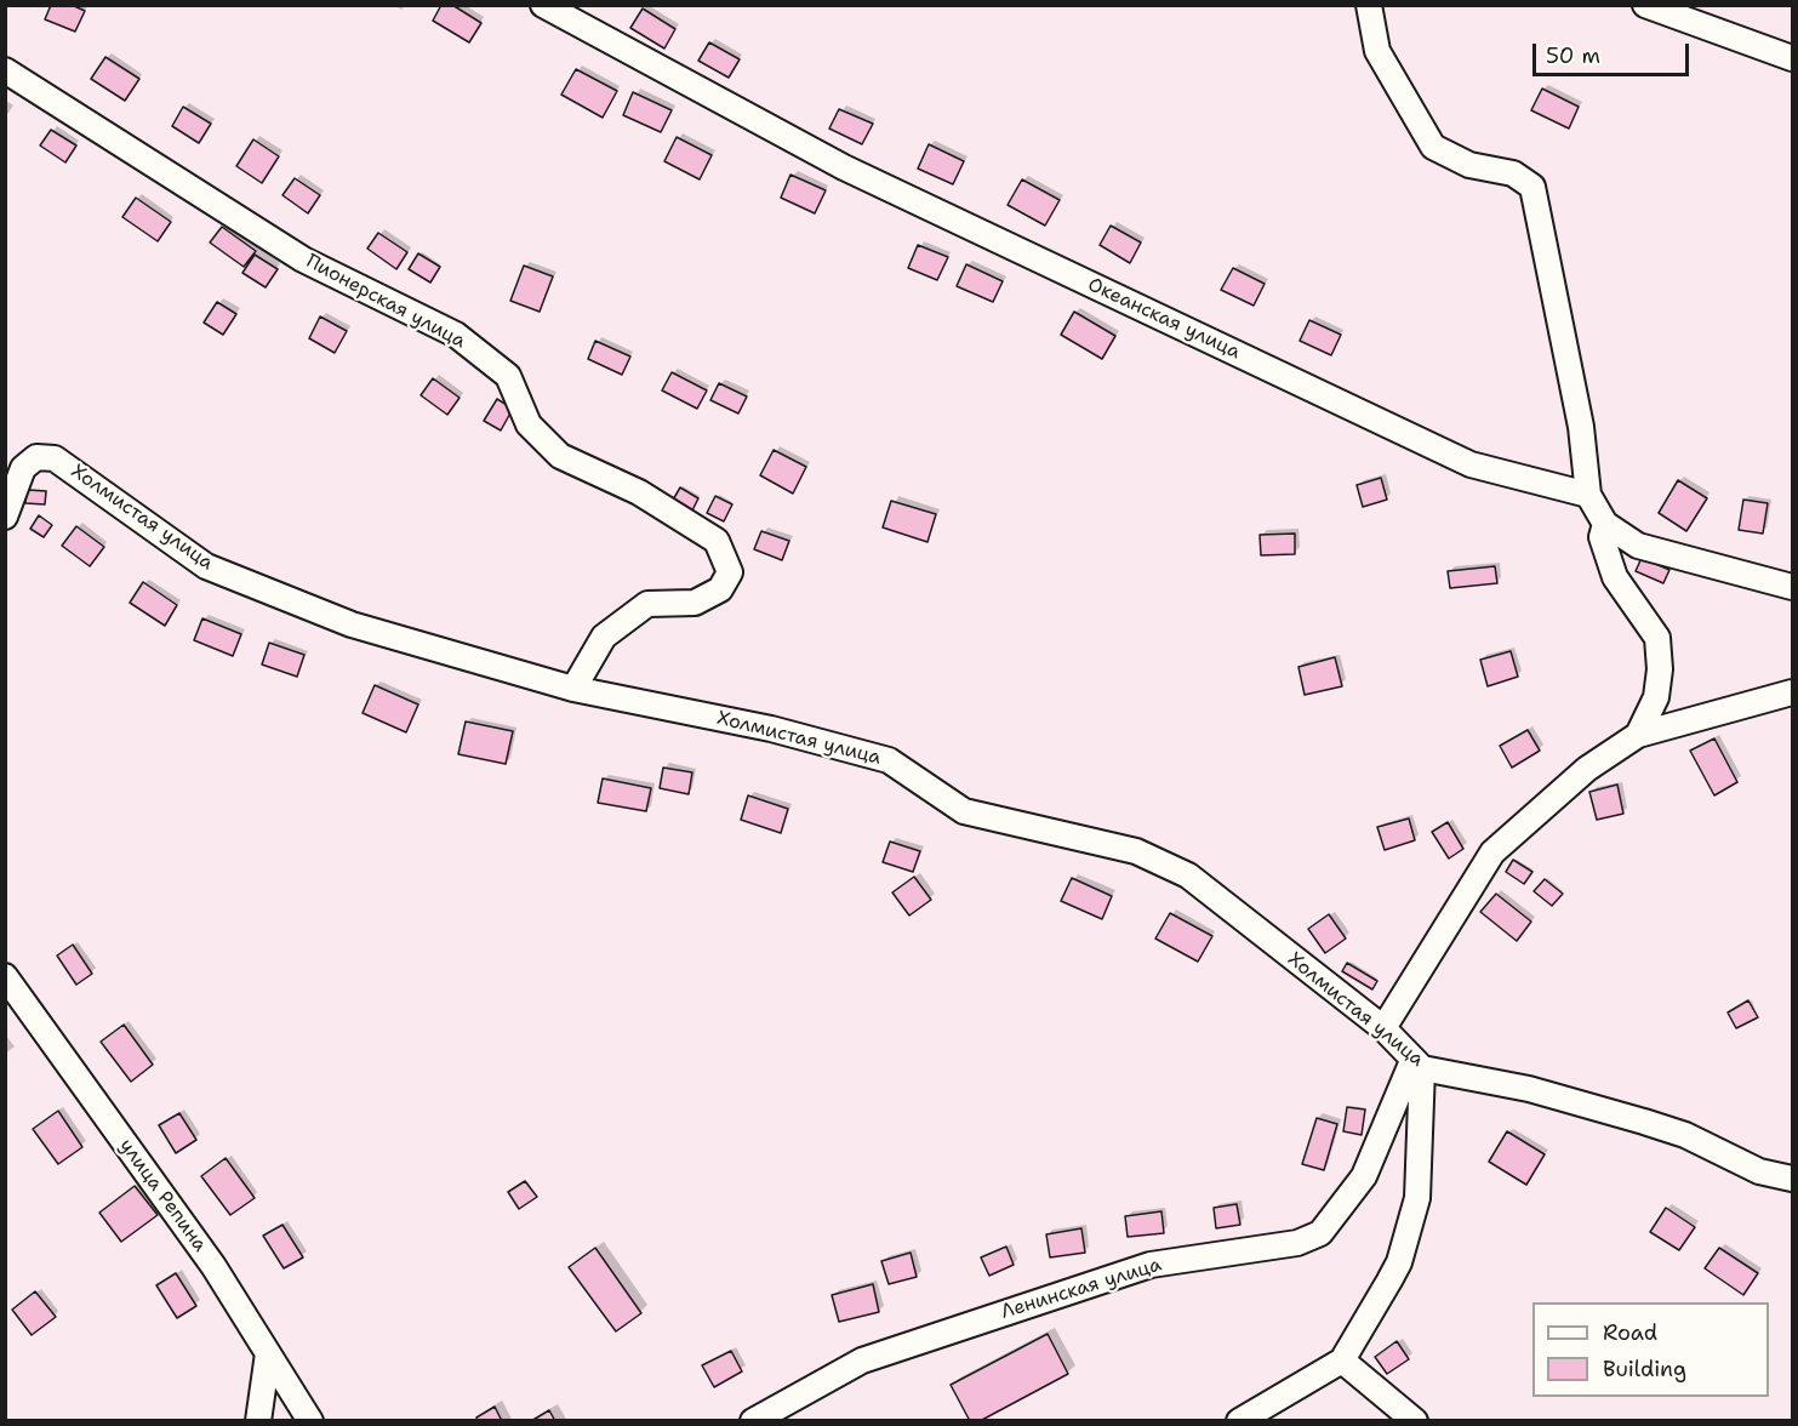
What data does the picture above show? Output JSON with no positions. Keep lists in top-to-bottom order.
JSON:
{
  "streets": {
    "street": [
      "Пионерская улица",
      "Океанская улица",
      "Холмистая улица",
      "улица Репина",
      "Ленинская улица"
    ]
  },
  "crossings": [
    ["Пионерская улица", "Холмистая улица"],
    ["Холмистая улица", "Ленинская улица"]
  ],
  "legend": ["Road", "Building"],
  "scale_bar": "50 m"
}
